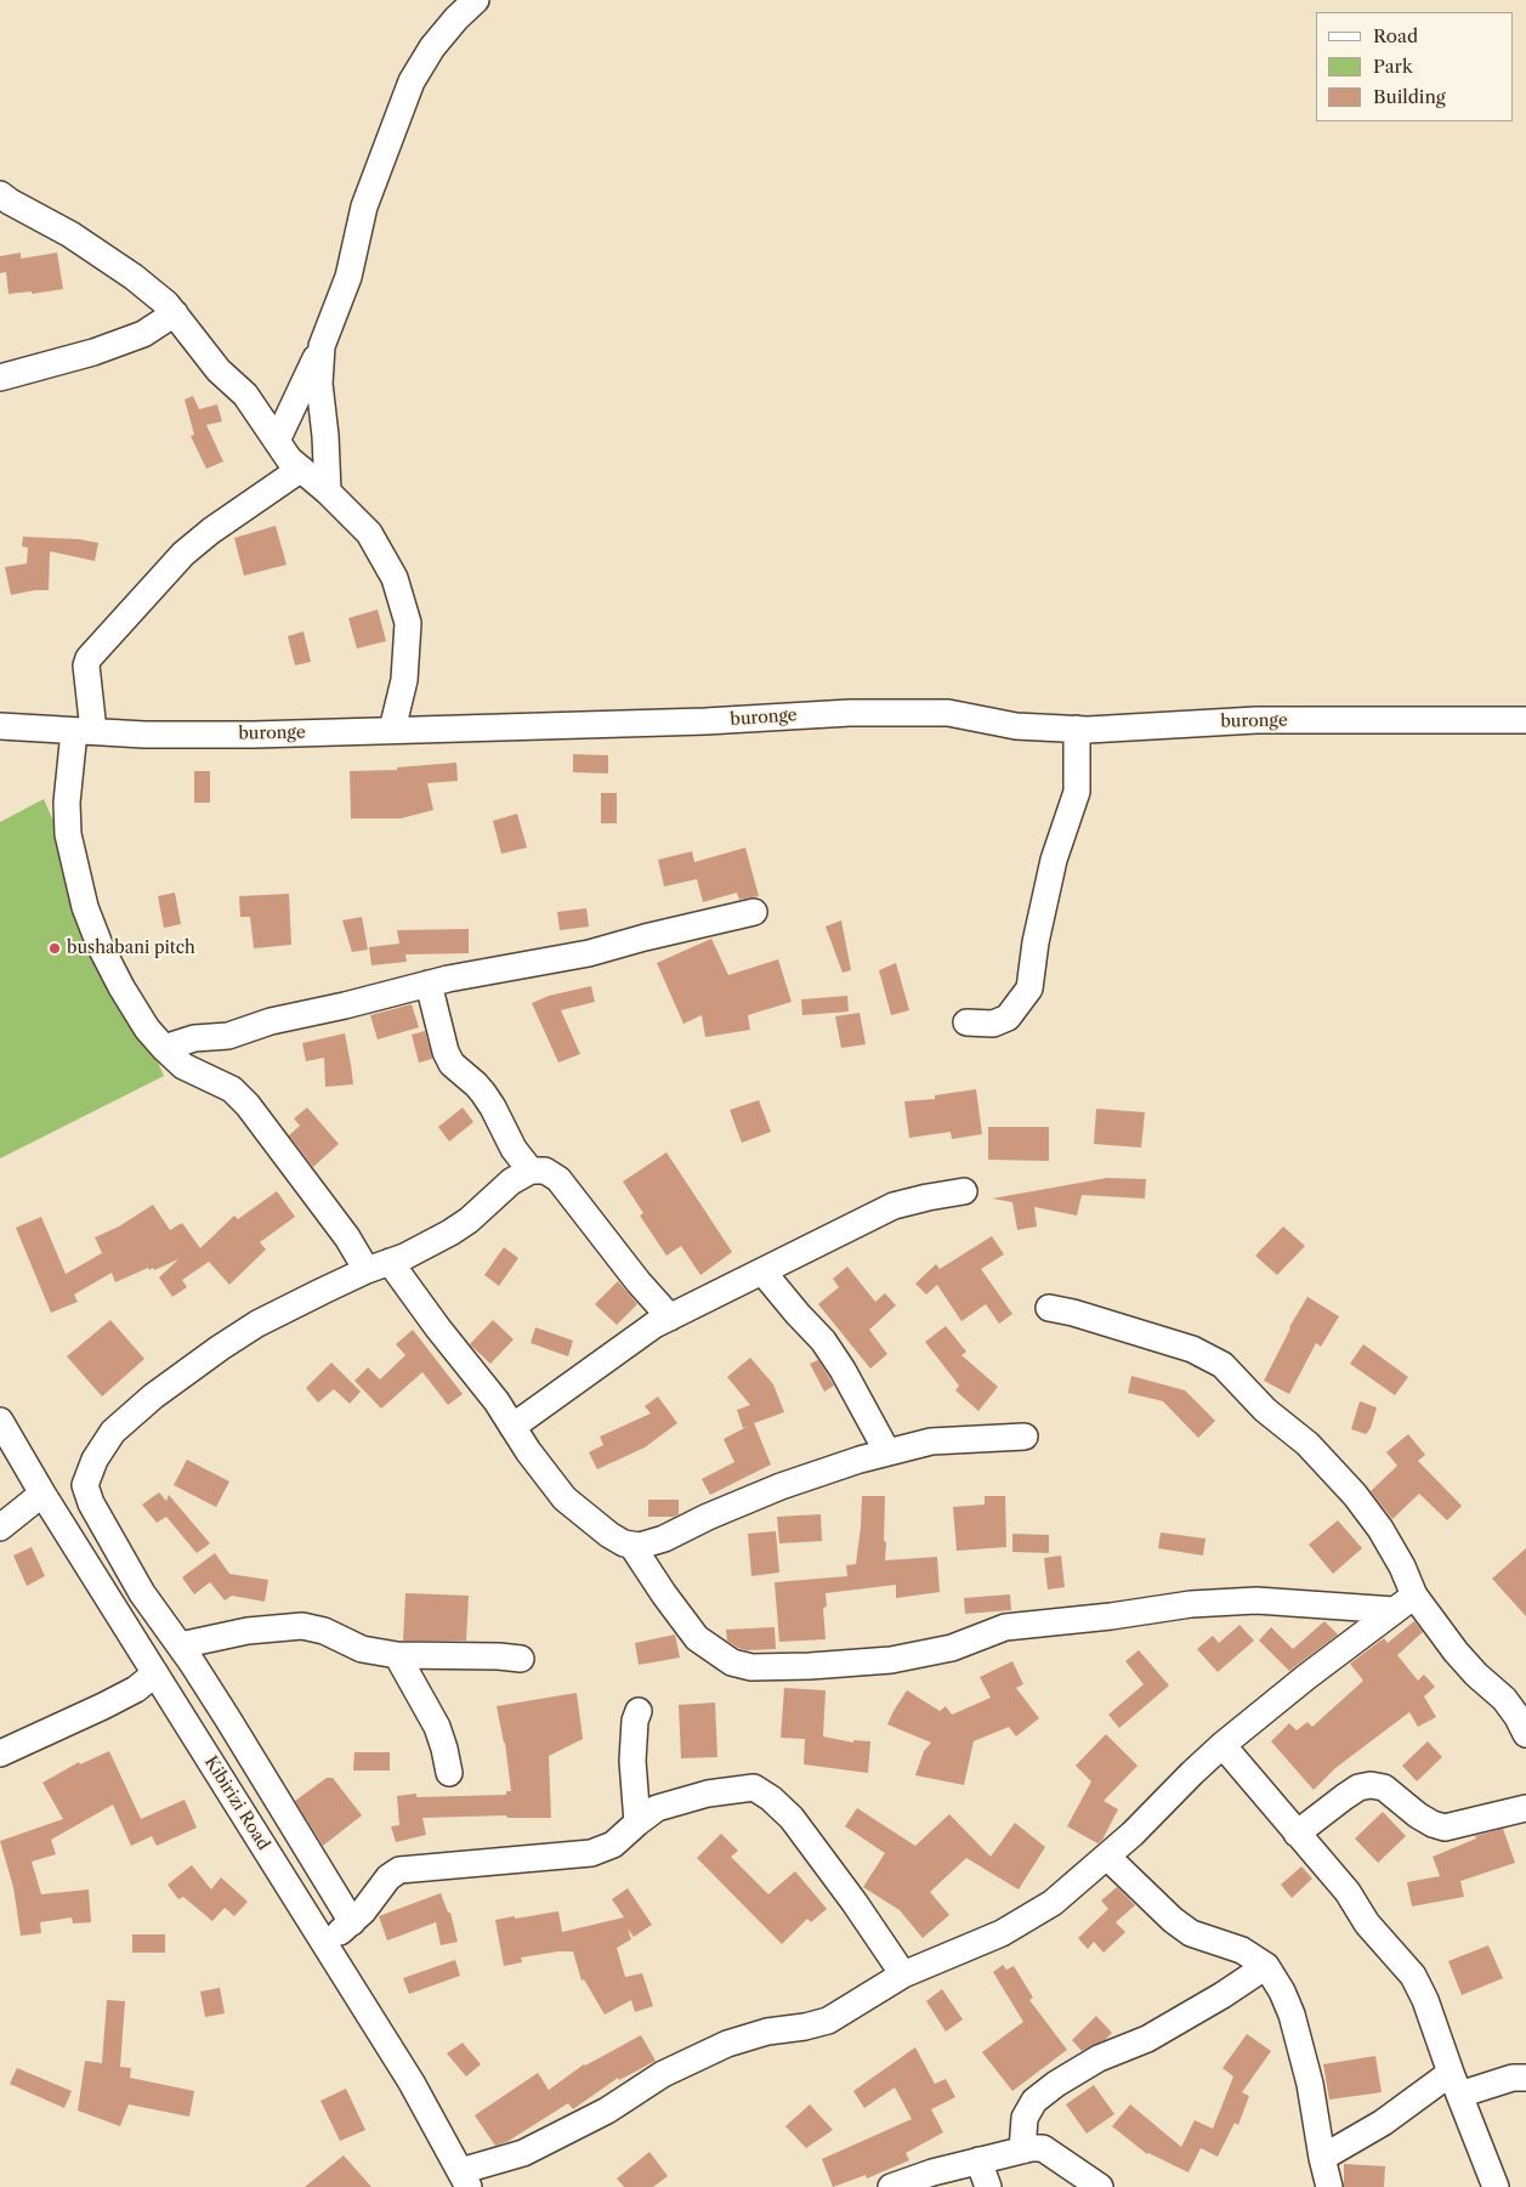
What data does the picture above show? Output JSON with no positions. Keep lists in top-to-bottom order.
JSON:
{
  "streets": {
    "street": ["buronge", "Kibirizi Road"]
  },
  "places": ["bushabani pitch"],
  "legend": ["Road", "Park", "Building"]
}
